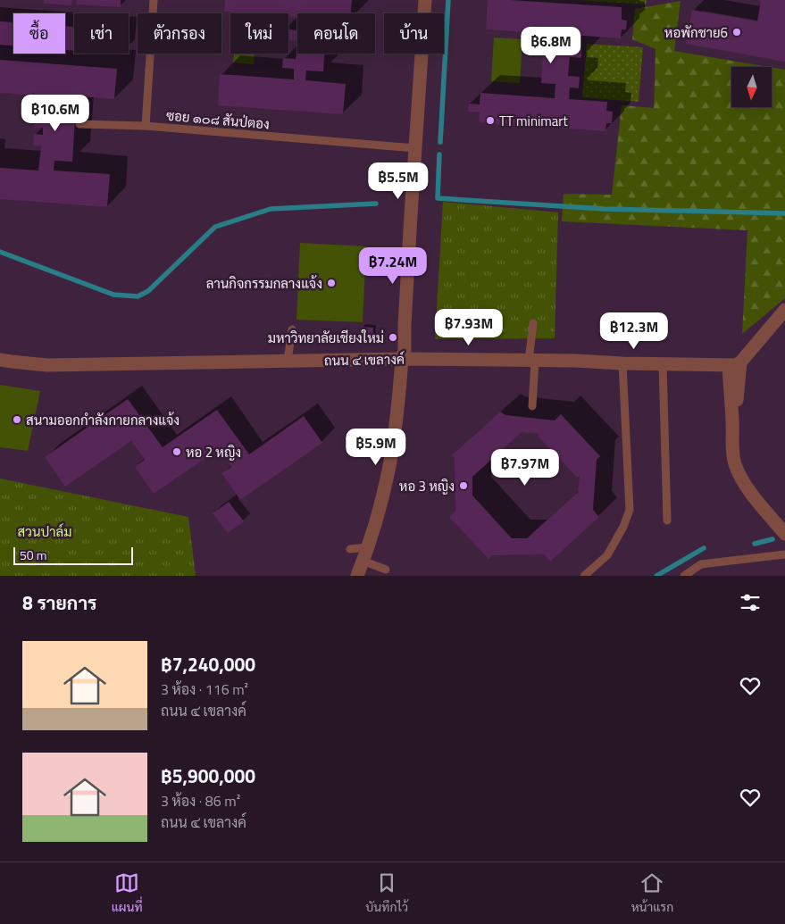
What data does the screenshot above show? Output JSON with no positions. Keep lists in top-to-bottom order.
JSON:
{
  "streets": {
    "street": ["ถนน ๔ เขลางค์"]
  },
  "parks": ["สวนปาล์ม"],
  "places": [
    "หอพักชาย6",
    "TT minimart",
    "ลานกิจกรรมกลางแจ้ง",
    "มหาวิทยาลัยเชียงใหม่",
    "สนามออกกำลังกายกลางแจ้ง",
    "หอ 2 หญิง",
    "หอ 3 หญิง"
  ],
  "scale_bar": "50 m",
  "north": "bottom",
  "page": {
    "chip": [
      "ซื้อ",
      "เช่า",
      "ตัวกรอง",
      "ใหม่",
      "คอนโด",
      "บ้าน"
    ],
    "price": [
      "฿6.8M",
      "฿10.6M",
      "฿5.5M",
      "฿7.24M",
      "฿7.93M",
      "฿12.3M",
      "฿5.9M",
      "฿7.97M"
    ],
    "scale": "50 m",
    "heading": "8 รายการ",
    "list": [
      {
        "name": "฿7,240,000",
        "note": "3 ห้อง · 116 m² · ถนน ๔ เขลางค์"
      },
      {
        "name": "฿5,900,000",
        "note": "3 ห้อง · 86 m² · ถนน ๔ เขลางค์"
      }
    ],
    "tabs": ["แผนที่", "บันทึกไว้", "หน้าแรก"]
  }
}
